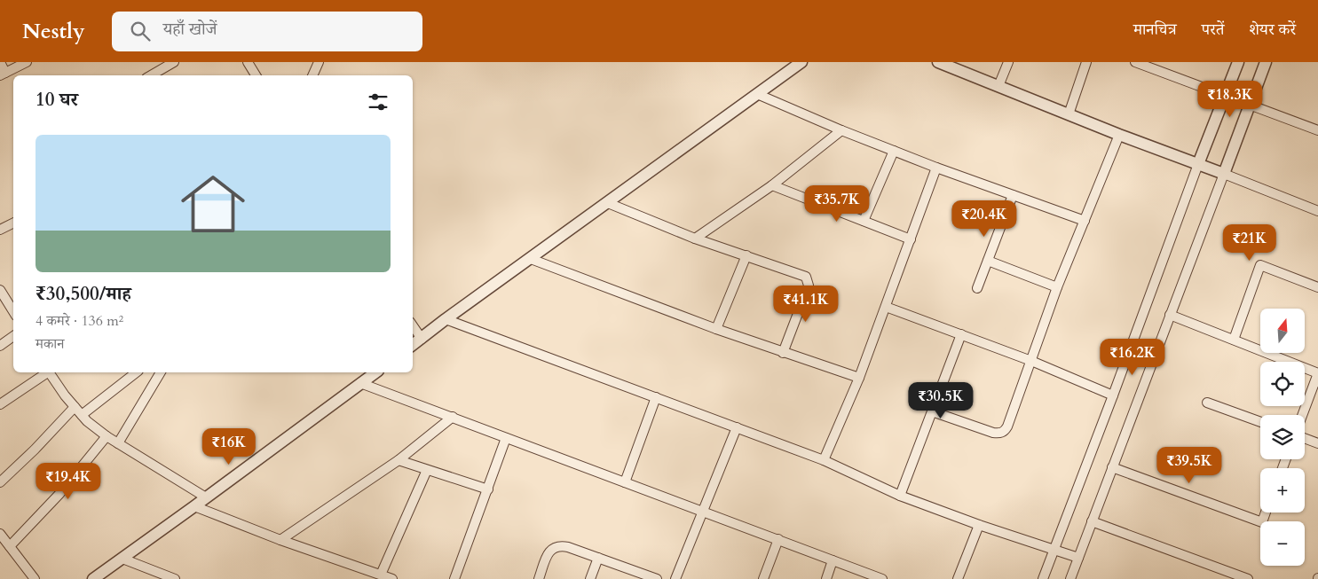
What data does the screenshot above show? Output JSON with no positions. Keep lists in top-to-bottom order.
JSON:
{
  "north": "top",
  "page": {
    "header": "Nestly",
    "search": "यहाँ खोजें",
    "nav": ["मानचित्र", "परतें", "शेयर करें"],
    "heading": "10 घर",
    "price": [
      "₹18.3K",
      "₹35.7K",
      "₹20.4K",
      "₹21K",
      "₹41.1K",
      "₹16.2K",
      "₹30.5K",
      "₹16K",
      "₹39.5K",
      "₹19.4K"
    ],
    "list": [
      {
        "name": "₹30,500/माह",
        "note": "4 कमरे · 136 m² · मकान"
      }
    ],
    "map_buttons": ["+", "−"]
  }
}
